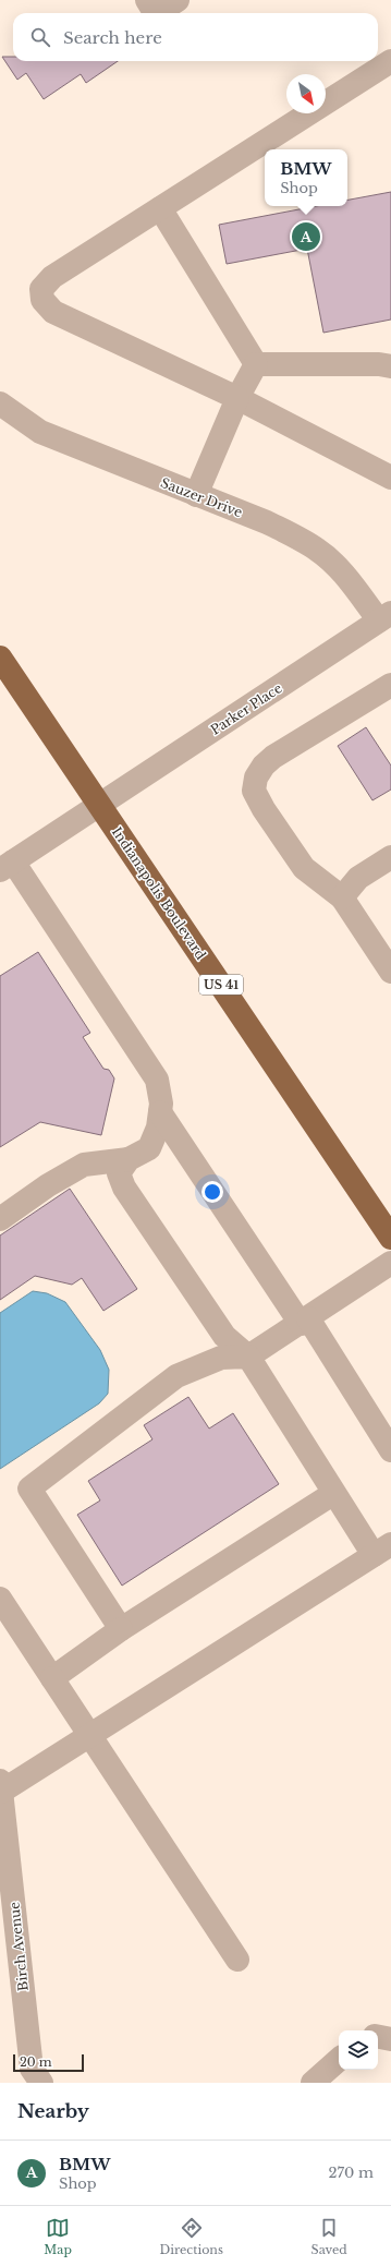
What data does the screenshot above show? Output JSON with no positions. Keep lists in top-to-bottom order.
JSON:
{
  "streets": {
    "highway": ["Indianapolis Boulevard", "US 41"],
    "street": ["Sauzer Drive", "Parker Place", "Birch Avenue"]
  },
  "crossings": [
    ["Sauzer Drive", "Parker Place"],
    ["Parker Place", "Indianapolis Boulevard"]
  ],
  "scale_bar": "20 m",
  "north": "bottom right",
  "page": {
    "search": "Search here",
    "popup": ["BMW", "Shop"],
    "pins": "A",
    "scale": "20 m",
    "heading": "Nearby",
    "list": [
      {
        "mark": "A",
        "name": "BMW",
        "note": "Shop",
        "value": "270 m"
      }
    ],
    "nav": ["Map", "Directions", "Saved"]
  }
}
